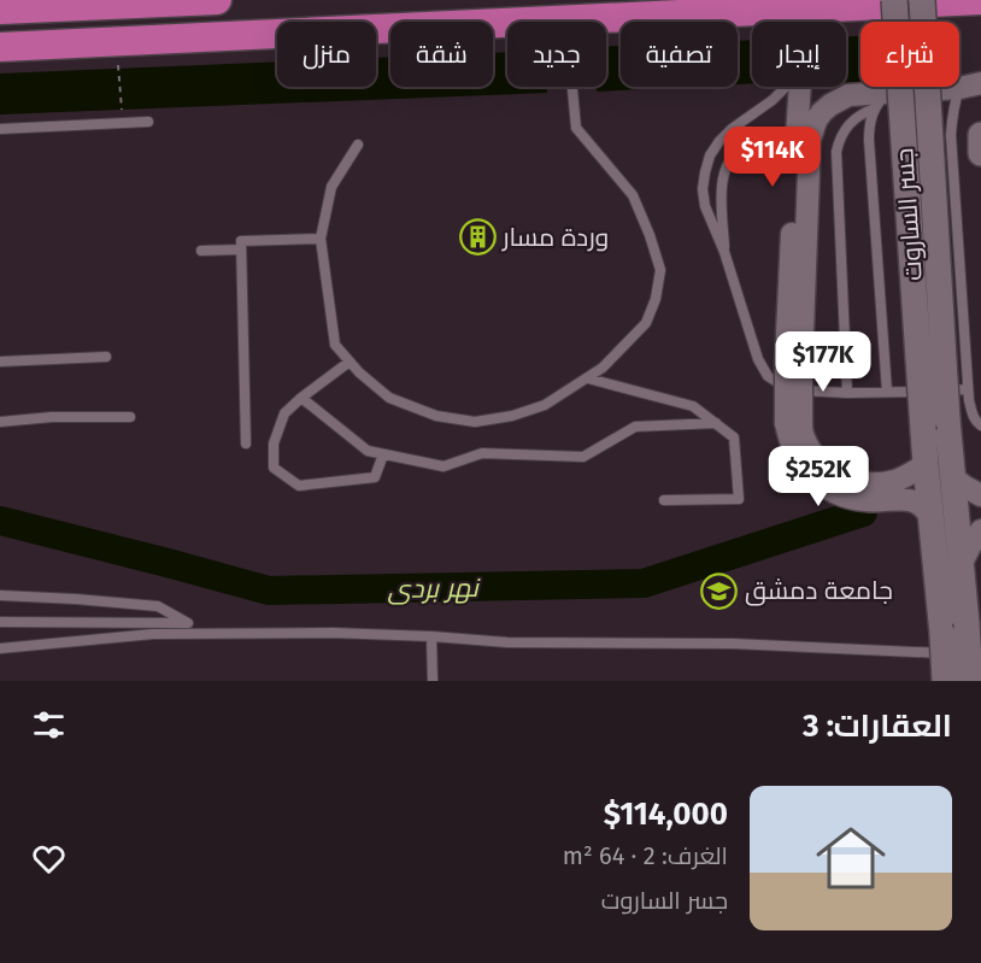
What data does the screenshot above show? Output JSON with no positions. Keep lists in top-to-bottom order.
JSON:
{
  "streets": {
    "main road": ["جسر الساروت"]
  },
  "water": ["نهر بردى"],
  "places": {
    "building": ["وردة مسار"],
    "school or university": ["جامعة دمشق"]
  },
  "page": {
    "chip": [
      "شراء",
      "إيجار",
      "تصفية",
      "جديد",
      "شقة",
      "منزل"
    ],
    "price": ["$114K", "$177K", "$252K"],
    "heading": "العقارات: 3",
    "list": [
      {
        "name": "$114,000",
        "note": "الغرف: 2 · 64 m² · جسر الساروت"
      }
    ]
  }
}
